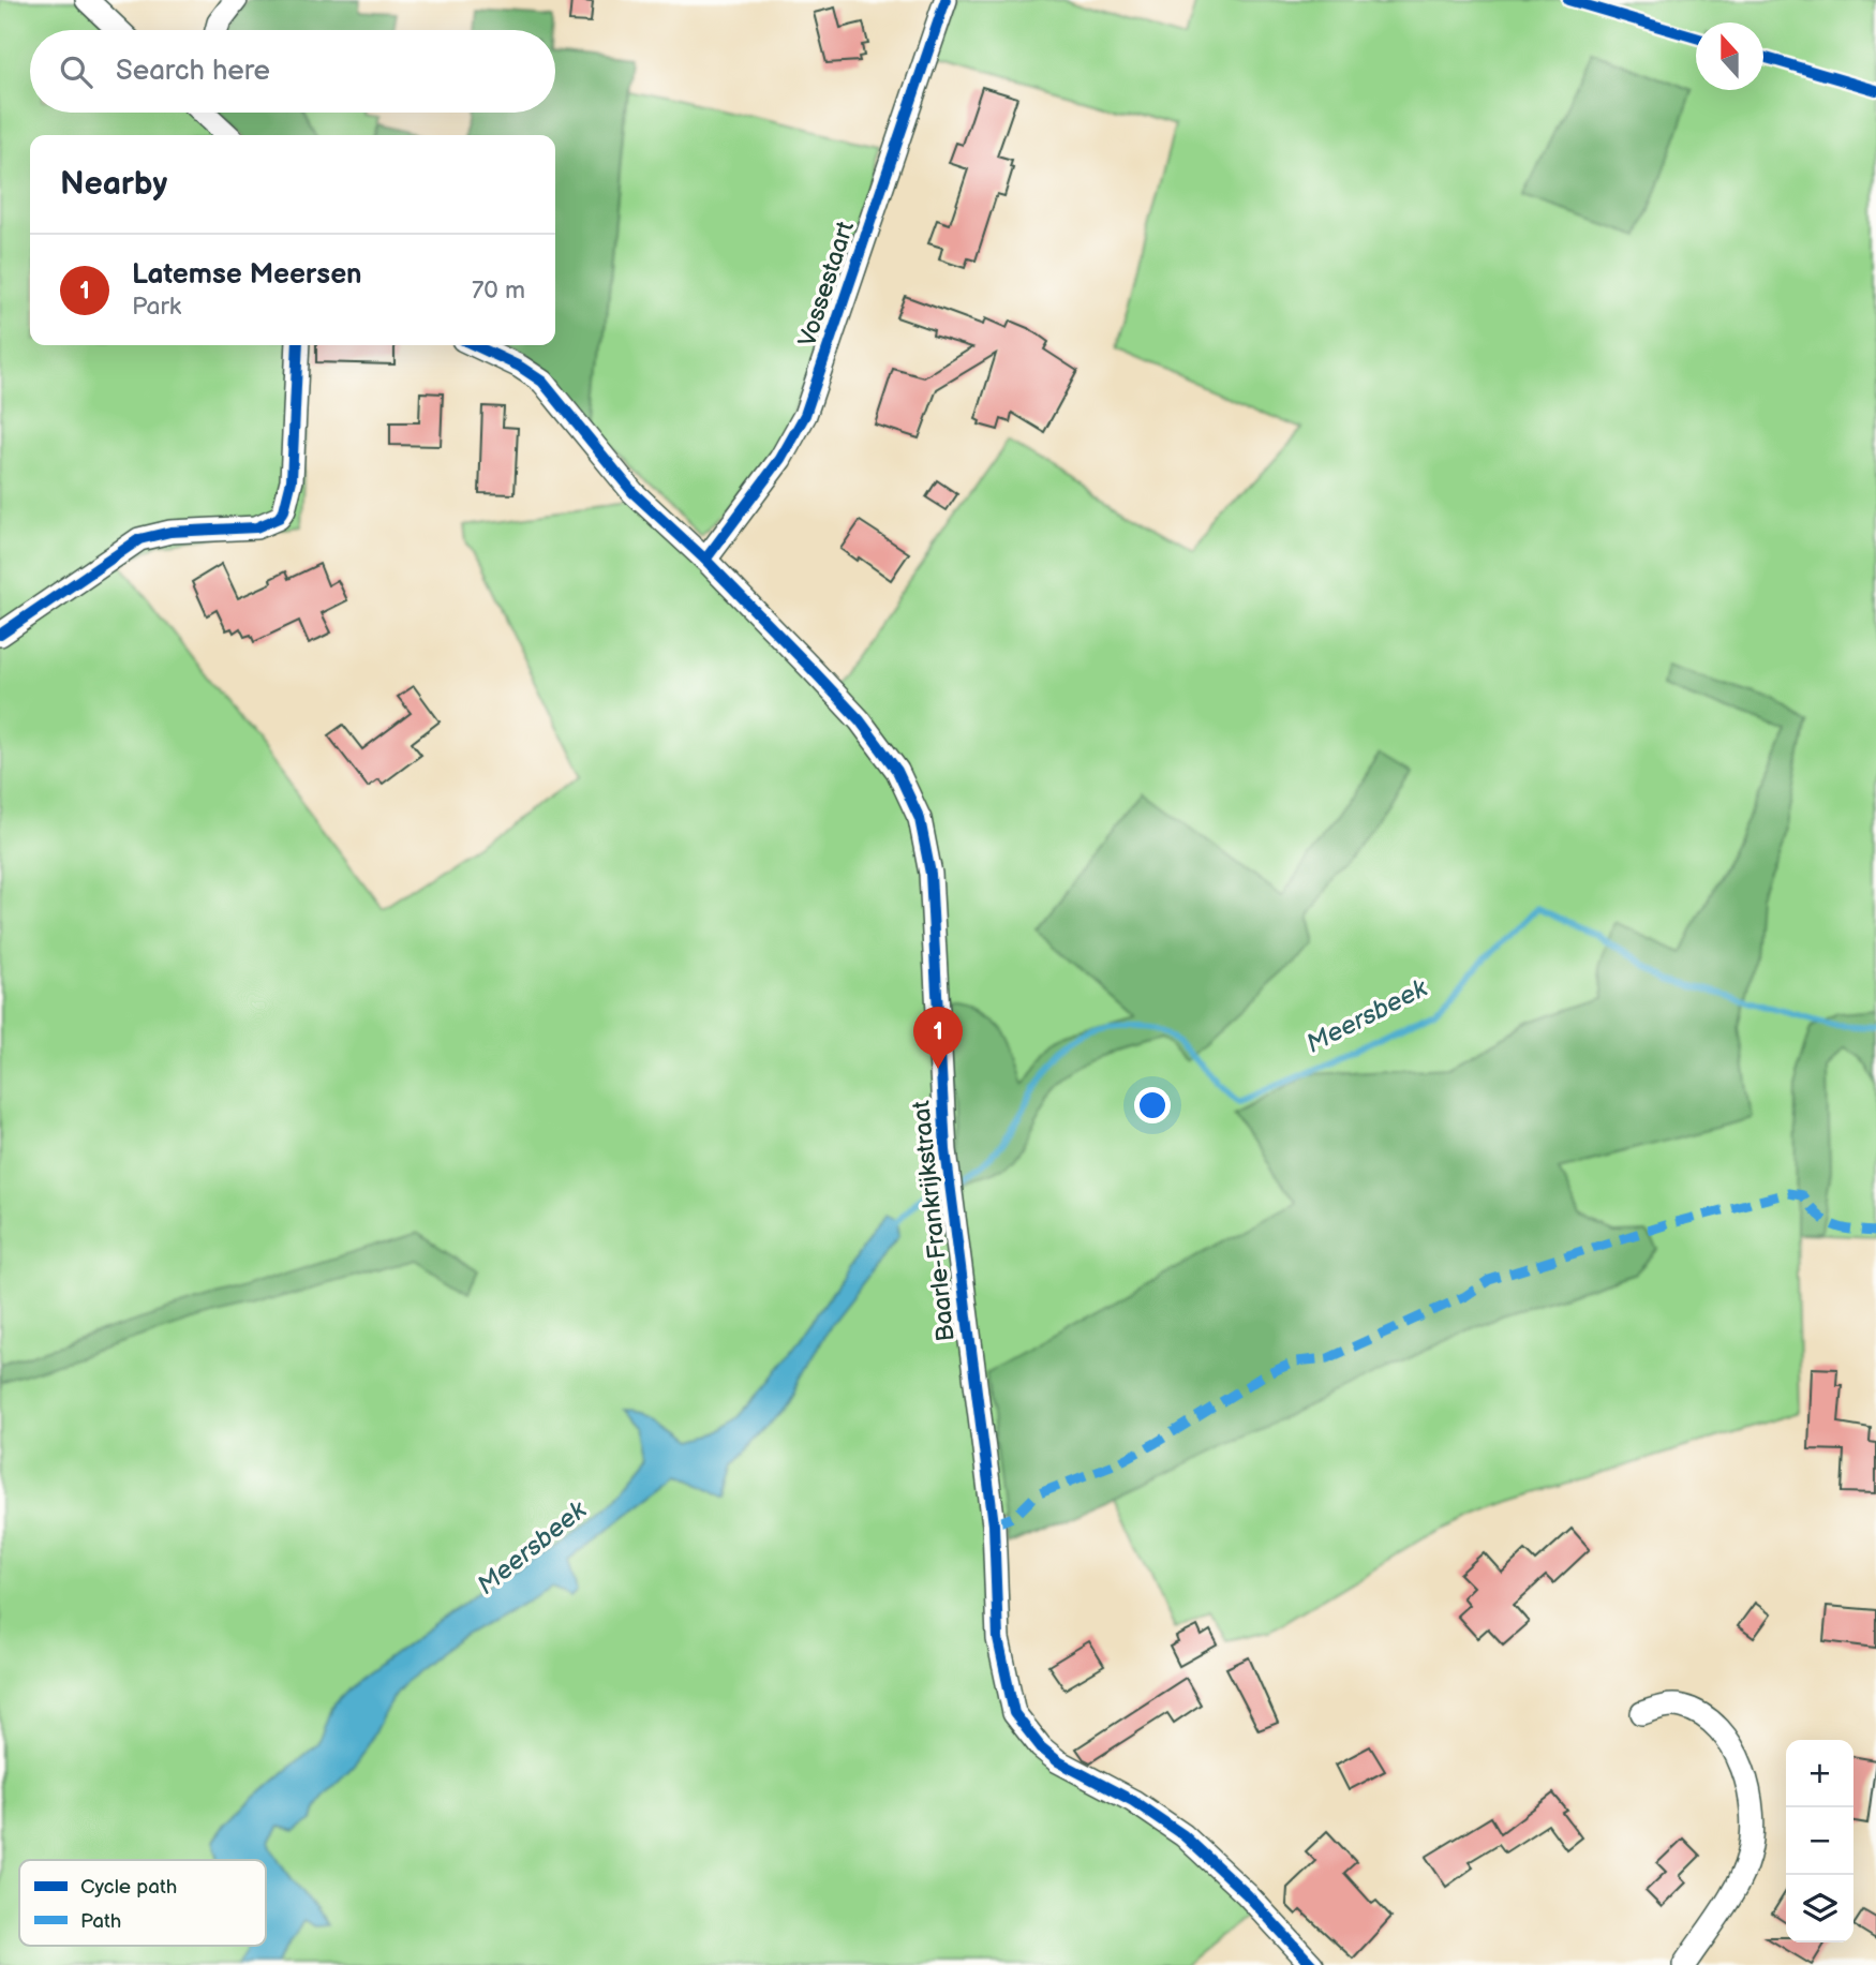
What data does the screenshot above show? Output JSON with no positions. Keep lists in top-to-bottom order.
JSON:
{
  "streets": {
    "street": ["Vossestaart", "Baarle-Frankrijkstraat"]
  },
  "crossings": [
    ["Vossestaart", "Baarle-Frankrijkstraat"]
  ],
  "water": ["Meersbeek"],
  "legend": ["Cycle path", "Path"],
  "north": "top",
  "page": {
    "search": "Search here",
    "heading": "Nearby",
    "list": [
      {
        "mark": "1",
        "name": "Latemse Meersen",
        "note": "Park",
        "value": "70 m"
      }
    ],
    "pins": "1",
    "map_buttons": ["+", "−"]
  }
}
